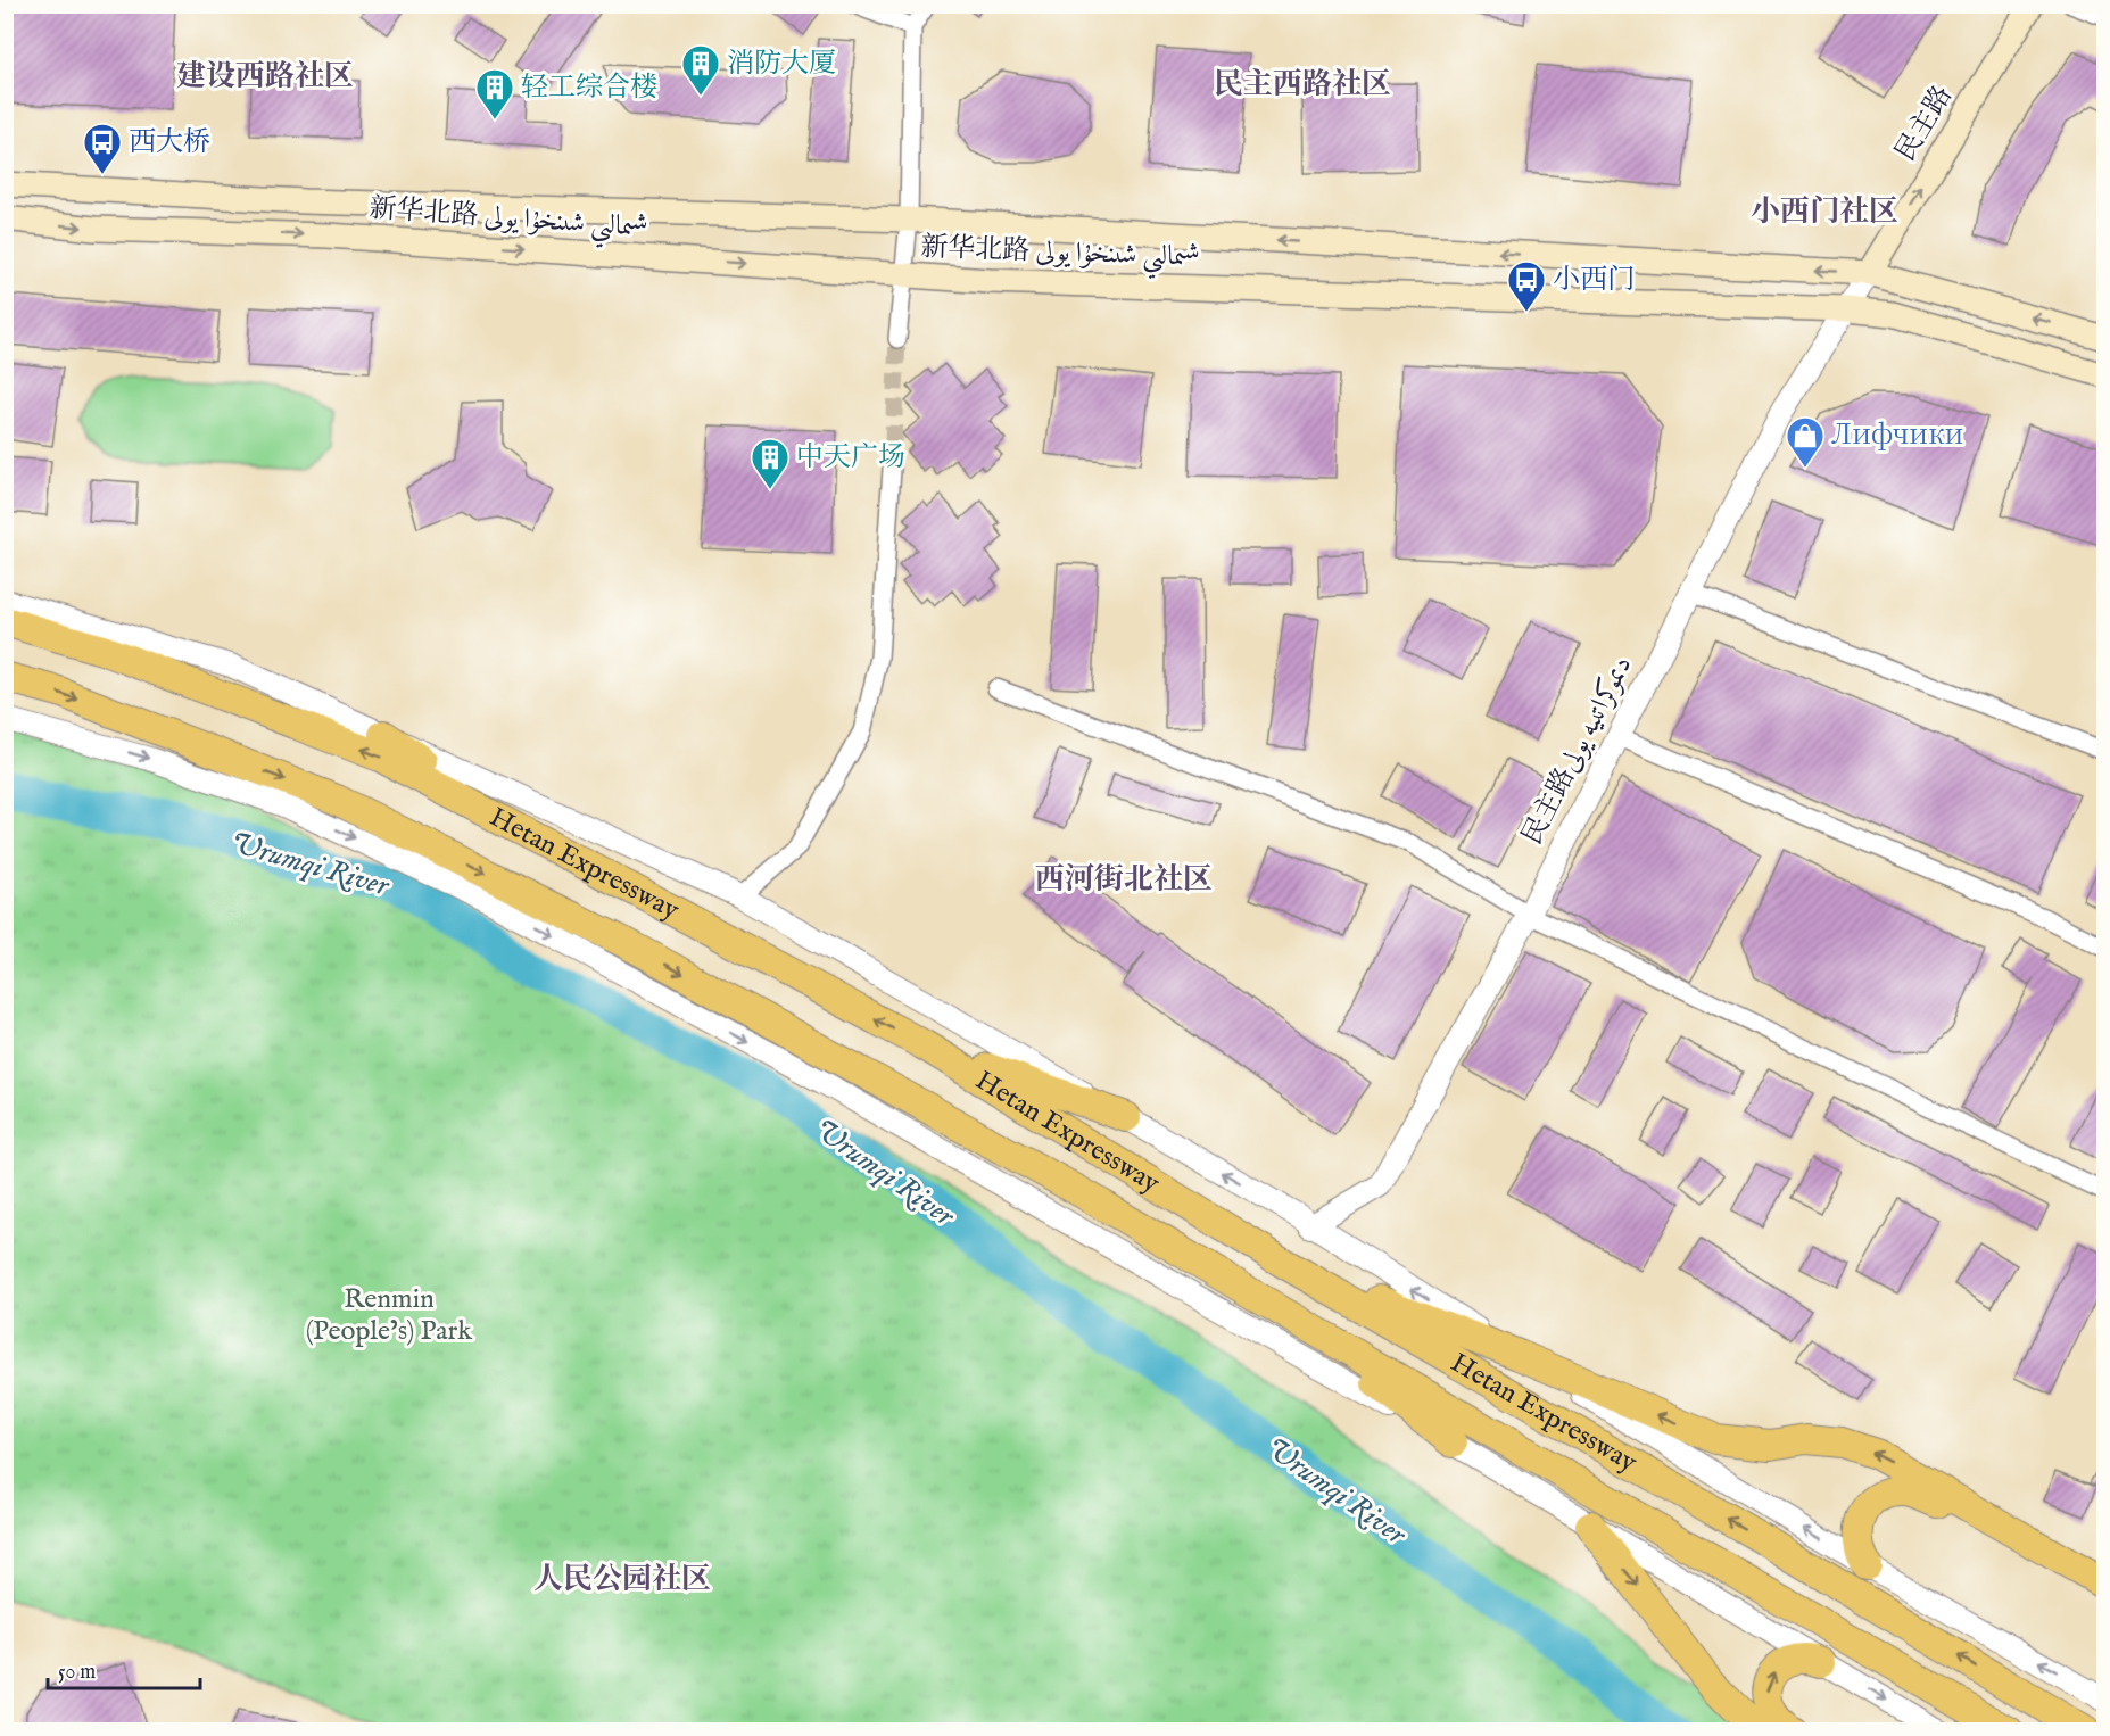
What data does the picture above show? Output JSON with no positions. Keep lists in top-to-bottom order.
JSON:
{
  "streets": {
    "highway": ["Hetan Expressway"],
    "main road": ["民主路", "新华北路 شىمالىي شىنخۇا يولى"],
    "street": ["民主路دىموكراتىيە يولى"]
  },
  "crossings": [
    ["民主路", "新华北路 شىمالىي شىنخۇا يولى"],
    ["民主路", "民主路دىموكراتىيە يولى"],
    ["新华北路 شىمالىي شىنخۇا يولى", "民主路دىموكراتىيە يولى"]
  ],
  "one_way": ["民主路"],
  "districts": [
    "建设西路社区",
    "民主西路社区",
    "小西门社区",
    "西河街北社区",
    "人民公园社区"
  ],
  "water": ["Urumqi River"],
  "parks": ["Renmin (People’s) Park"],
  "places": {
    "building": ["消防大厦", "轻工综合楼", "中天广场"],
    "bus stop": ["西大桥", "小西门"],
    "shop": ["Лифчики"]
  },
  "scale_bar": "50 m"
}
